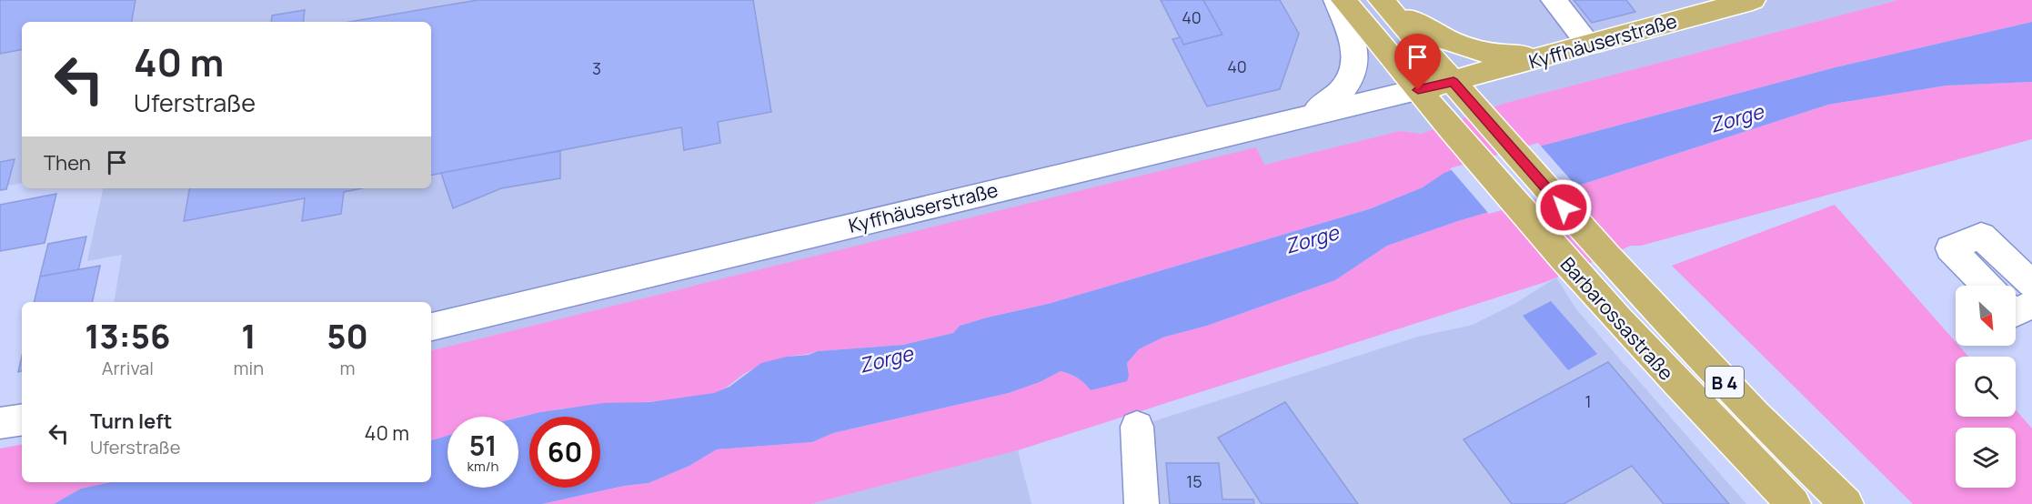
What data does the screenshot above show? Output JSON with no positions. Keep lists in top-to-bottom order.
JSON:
{
  "streets": {
    "main road": ["Kyffhäuserstraße", "Barbarossastraße", "B 4"]
  },
  "crossings": [
    ["Kyffhäuserstraße", "Barbarossastraße"],
    ["Kyffhäuserstraße", "B 4"],
    ["Barbarossastraße", "B 4"]
  ],
  "water": ["Zorge"],
  "house_numbers": [
    "40",
    "40",
    "3",
    "1",
    "15"
  ],
  "north": "bottom right",
  "page": {
    "turn": ["40 m", "Uferstraße"],
    "then": "Then",
    "eta": [
      "13:56",
      "Arrival",
      "1",
      "min",
      "50",
      "m"
    ],
    "list": [
      {
        "name": "Turn left",
        "note": "Uferstraße",
        "value": "40 m"
      }
    ],
    "speed": "51 km/h",
    "limit": "60"
  }
}
